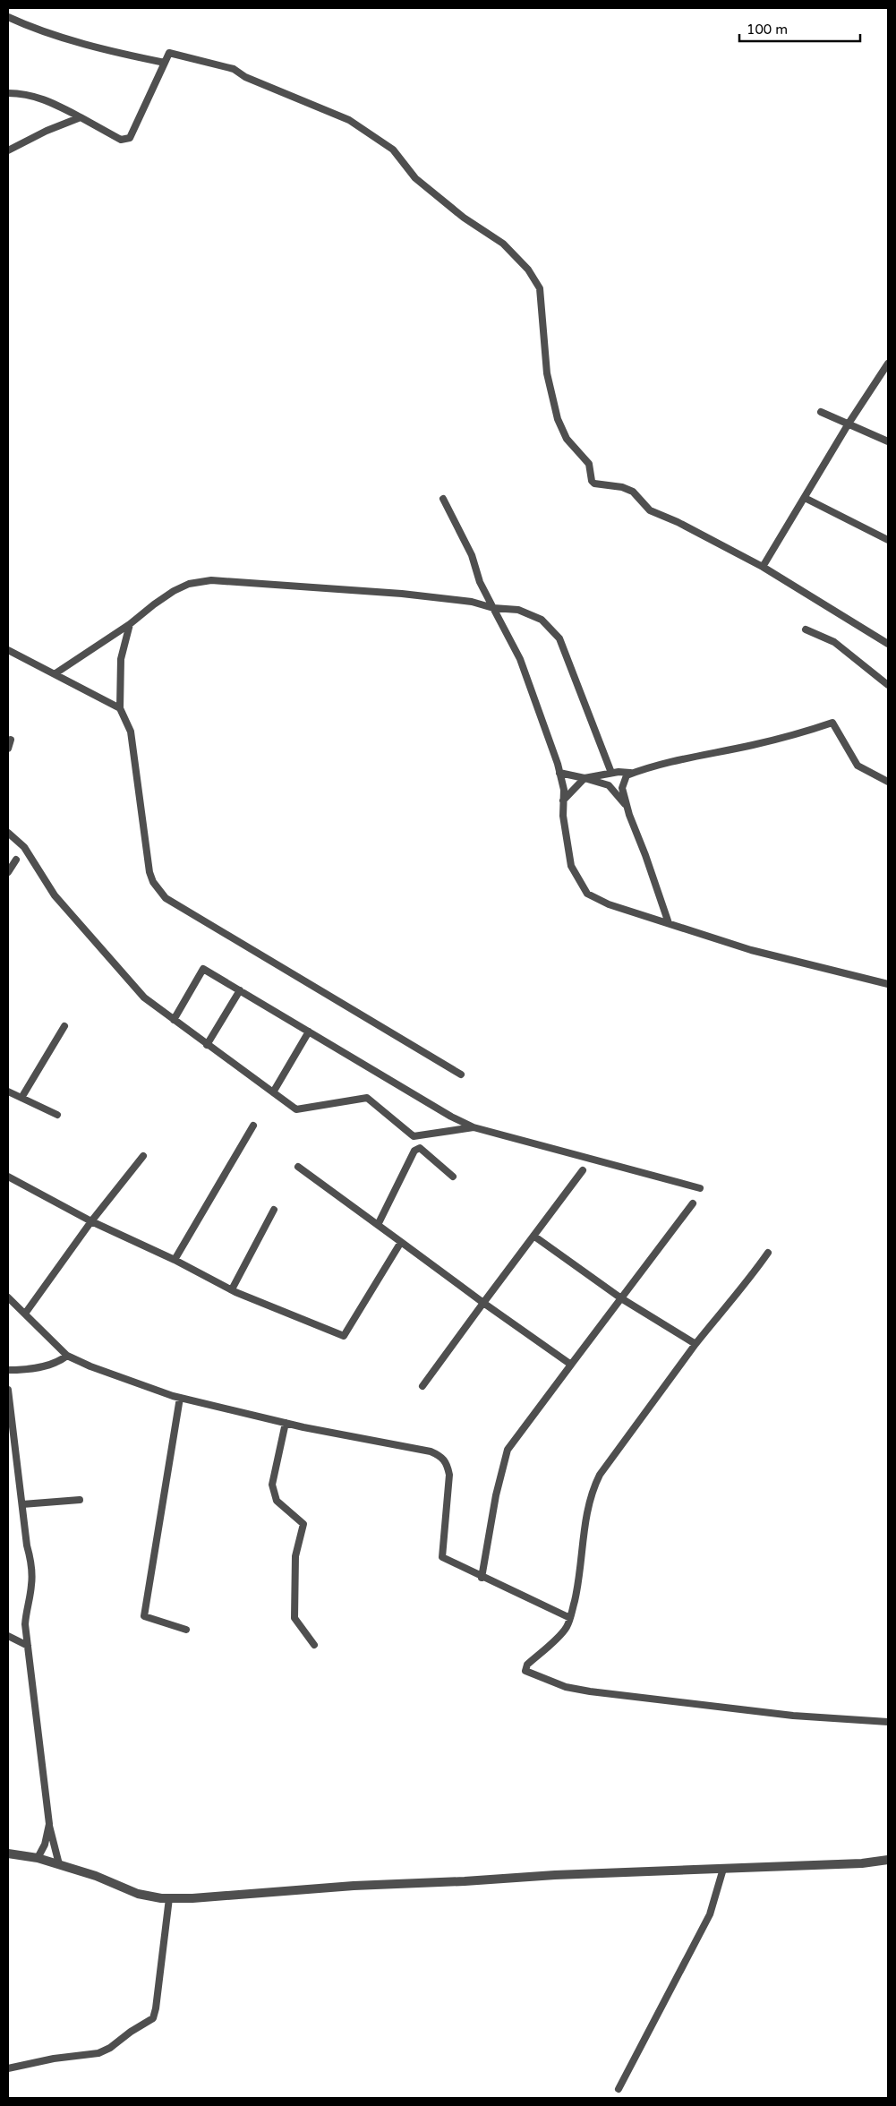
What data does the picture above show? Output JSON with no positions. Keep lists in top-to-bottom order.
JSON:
{
  "scale_bar": "100 m"
}
